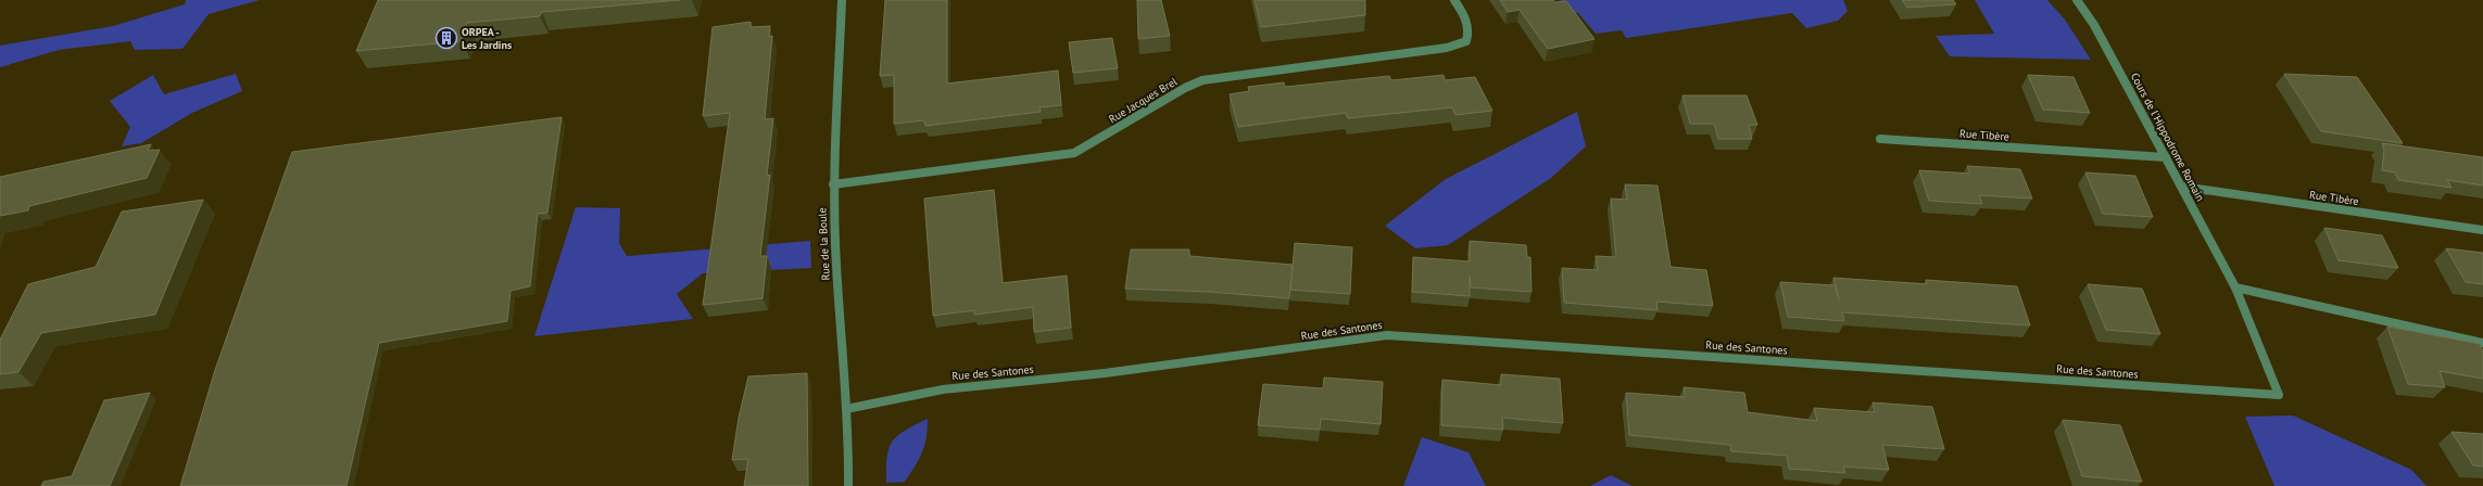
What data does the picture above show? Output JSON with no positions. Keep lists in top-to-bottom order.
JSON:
{
  "streets": {
    "street": [
      "Rue Jacques Brel",
      "Rue Tibère",
      "Cours de l'Hippodrome Romain",
      "Rue de la Boule",
      "Rue des Santones"
    ]
  },
  "crossings": [
    ["Rue Jacques Brel", "Rue de la Boule"],
    ["Rue Tibère", "Cours de l'Hippodrome Romain"],
    ["Cours de l'Hippodrome Romain", "Rue des Santones"],
    ["Rue de la Boule", "Rue des Santones"]
  ],
  "places": {
    "building": ["ORPEA - Les Jardins"]
  }
}
